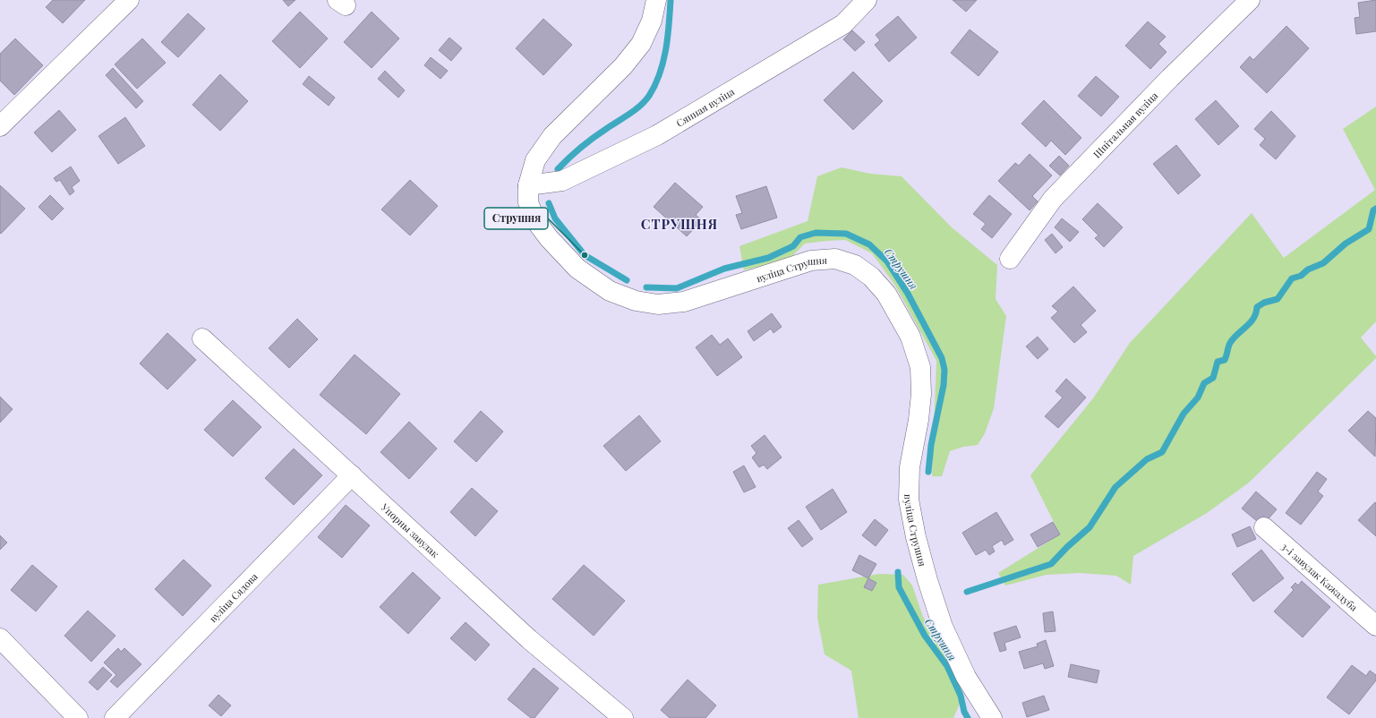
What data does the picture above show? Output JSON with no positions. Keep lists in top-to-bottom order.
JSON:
{
  "streets": {
    "street": [
      "Сянная вуліца",
      "Шпітальная вуліца",
      "вуліца Струшня",
      "Упорны завулак",
      "3-і завулак Кажадуба",
      "вуліца Сядова"
    ]
  },
  "crossings": [
    ["Сянная вуліца", "вуліца Струшня"],
    ["Упорны завулак", "вуліца Сядова"]
  ],
  "districts": ["СТРУШНЯ"],
  "water": ["Струшня"],
  "places": ["Струшня"]
}
